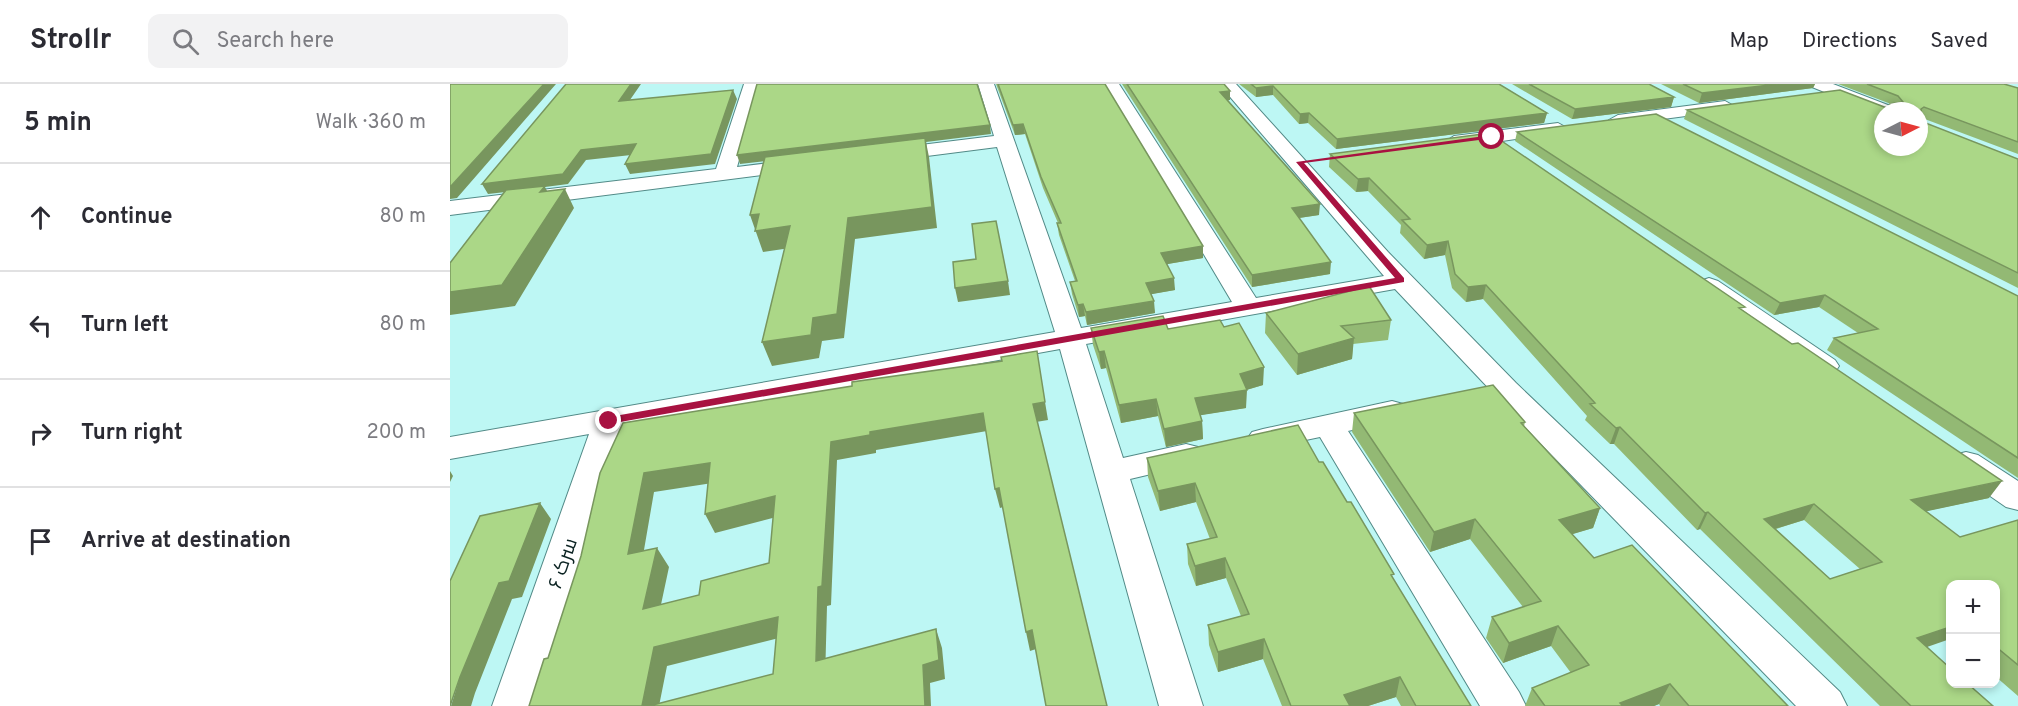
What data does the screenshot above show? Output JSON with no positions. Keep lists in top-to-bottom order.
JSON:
{
  "streets": {
    "street": ["سرک ۶"]
  },
  "north": "right",
  "page": {
    "header": "Strollr",
    "search": "Search here",
    "nav": ["Map", "Directions", "Saved"],
    "heading": ["5 min", "Walk · 360 m"],
    "list": [
      ["Continue", "80 m"],
      ["Turn left", "80 m"],
      ["Turn right", "200 m"],
      "Arrive at destination"
    ],
    "map_buttons": ["+", "−"]
  }
}
